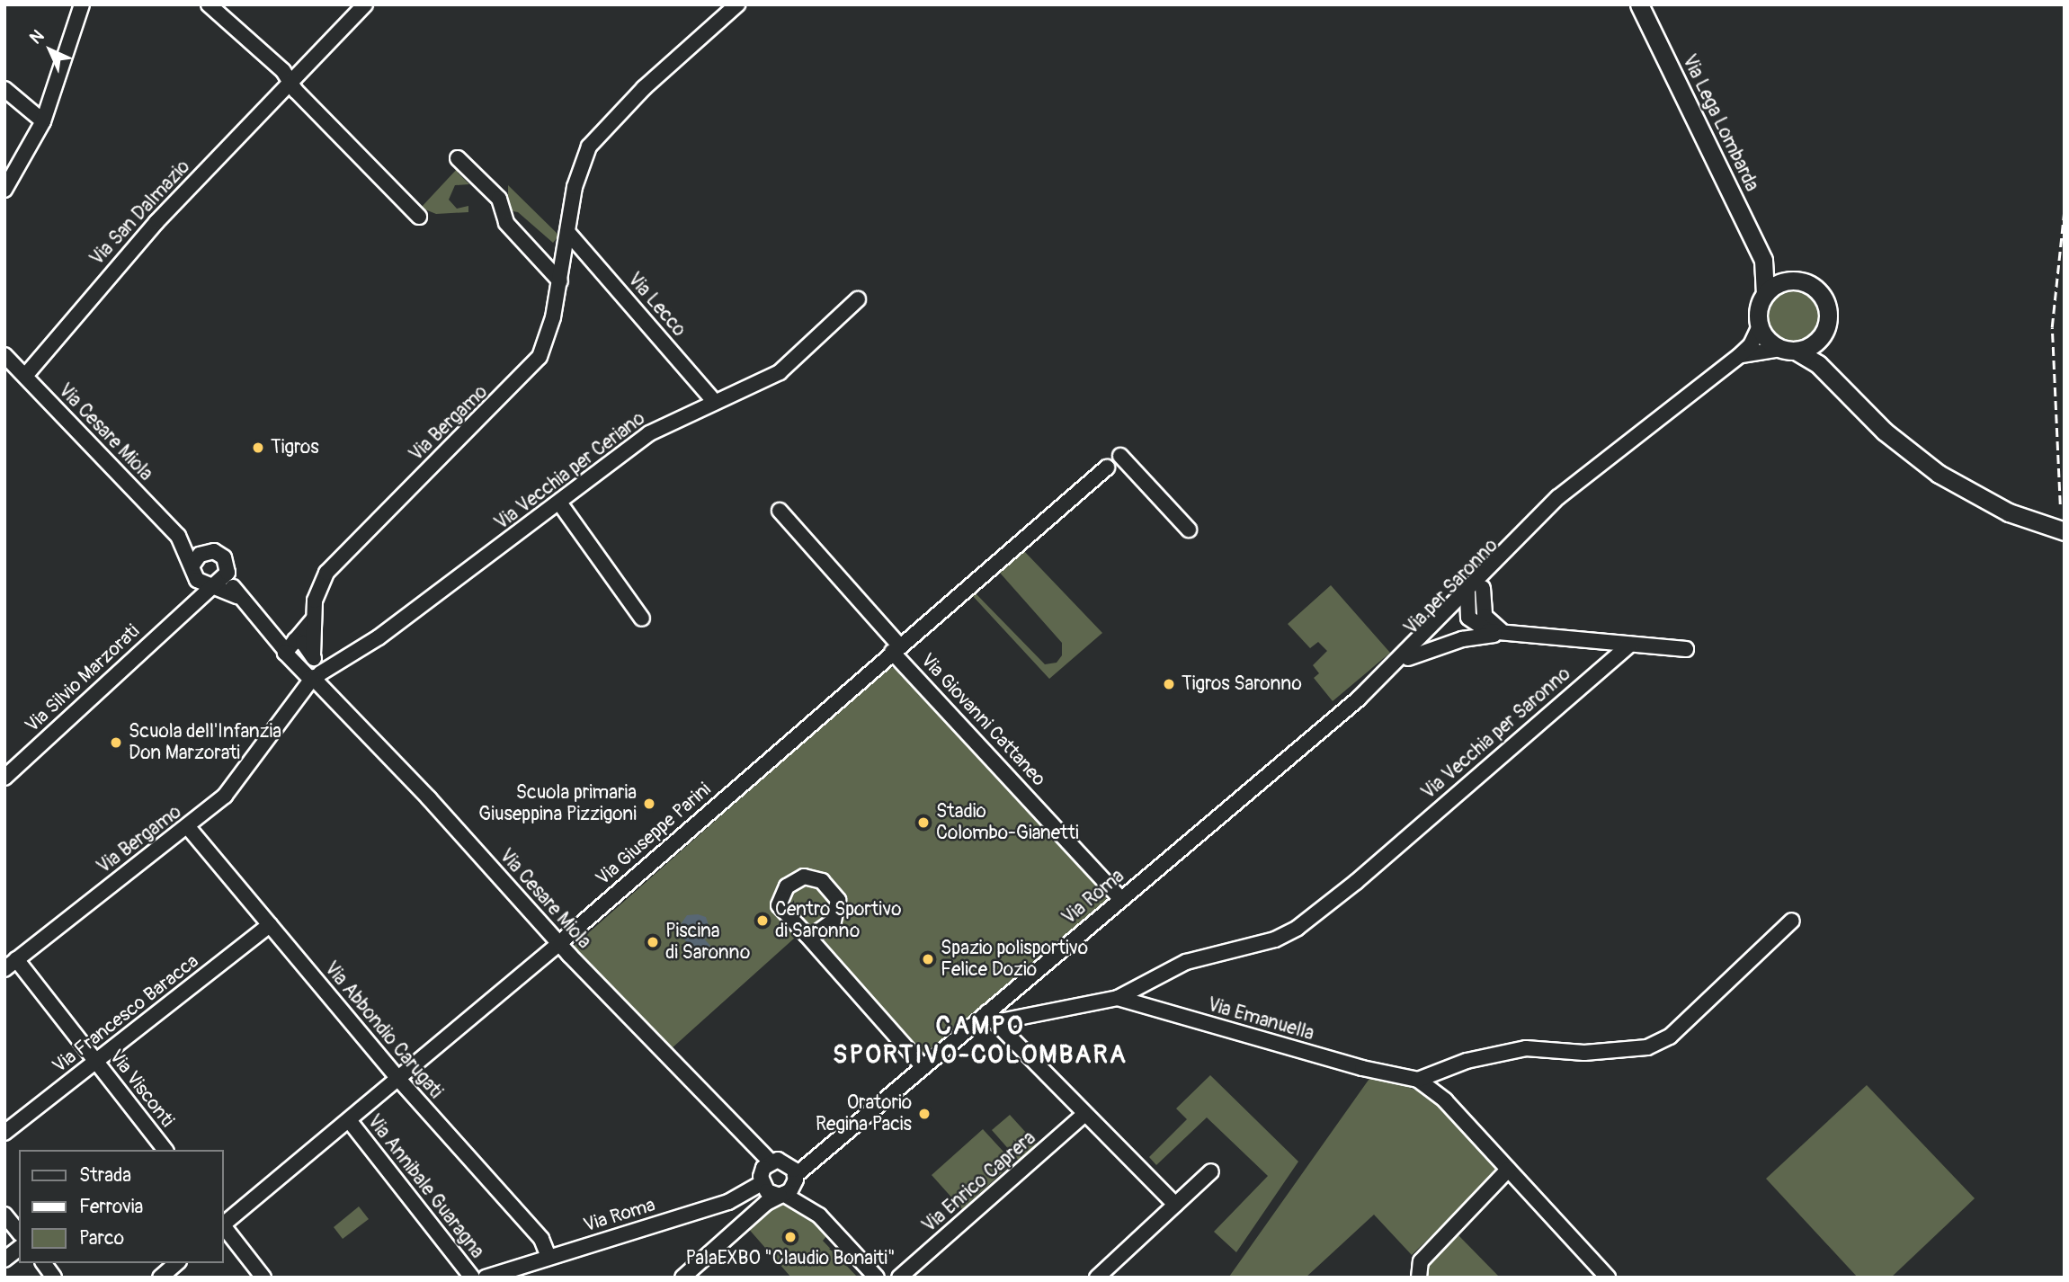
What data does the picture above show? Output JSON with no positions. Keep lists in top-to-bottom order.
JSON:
{
  "streets": {
    "main road": ["Via Lega Lombarda"],
    "street": [
      "Via San Dalmazio",
      "Via Lecco",
      "Via Bergamo",
      "Via Cesare Miola",
      "Via Vecchia per Ceriano",
      "Via per Saronno",
      "Via Silvio Marzorati",
      "Via Giovanni Cattaneo",
      "Via Vecchia per Saronno",
      "Via Giuseppe Parini",
      "Via Roma",
      "Via Francesco Baracca",
      "Via Emanuella",
      "Via Abbondio Carugati",
      "Via Visconti",
      "Via Enrico Caprera",
      "Via Annibale Guaragna"
    ]
  },
  "crossings": [
    ["Via Lega Lombarda", "Via per Saronno"],
    ["Via San Dalmazio", "Via Cesare Miola"],
    ["Via Lecco", "Via Bergamo"],
    ["Via Lecco", "Via Vecchia per Ceriano"],
    ["Via Bergamo", "Via Cesare Miola"],
    ["Via Bergamo", "Via Vecchia per Ceriano"],
    ["Via Bergamo", "Via Abbondio Carugati"],
    ["Via Bergamo", "Via Visconti"],
    ["Via Cesare Miola", "Via Vecchia per Ceriano"],
    ["Via Cesare Miola", "Via Silvio Marzorati"],
    ["Via Cesare Miola", "Via Giuseppe Parini"],
    ["Via per Saronno", "Via Roma"],
    ["Via Giovanni Cattaneo", "Via Giuseppe Parini"],
    ["Via Giovanni Cattaneo", "Via Roma"],
    ["Via Vecchia per Saronno", "Via Emanuella"],
    ["Via Giuseppe Parini", "Via Abbondio Carugati"],
    ["Via Giuseppe Parini", "Via Annibale Guaragna"],
    ["Via Roma", "Via Abbondio Carugati"],
    ["Via Francesco Baracca", "Via Abbondio Carugati"],
    ["Via Francesco Baracca", "Via Visconti"]
  ],
  "districts": ["CAMPO SPORTIVO-COLOMBARA"],
  "places": [
    "Tigros",
    "Tigros Saronno",
    "Scuola dell'Infanzia Don Marzorati",
    "Scuola primaria Giuseppina Pizzigoni",
    "Stadio Colombo-Gianetti",
    "Centro Sportivo di Saronno",
    "Piscina di Saronno",
    "Spazio polisportivo Felice Dozio",
    "Oratorio Regina Pacis",
    "PalaEXBO \"Claudio Bonaiti\""
  ],
  "legend": ["Strada", "Ferrovia", "Parco"],
  "north": "top left"
}
